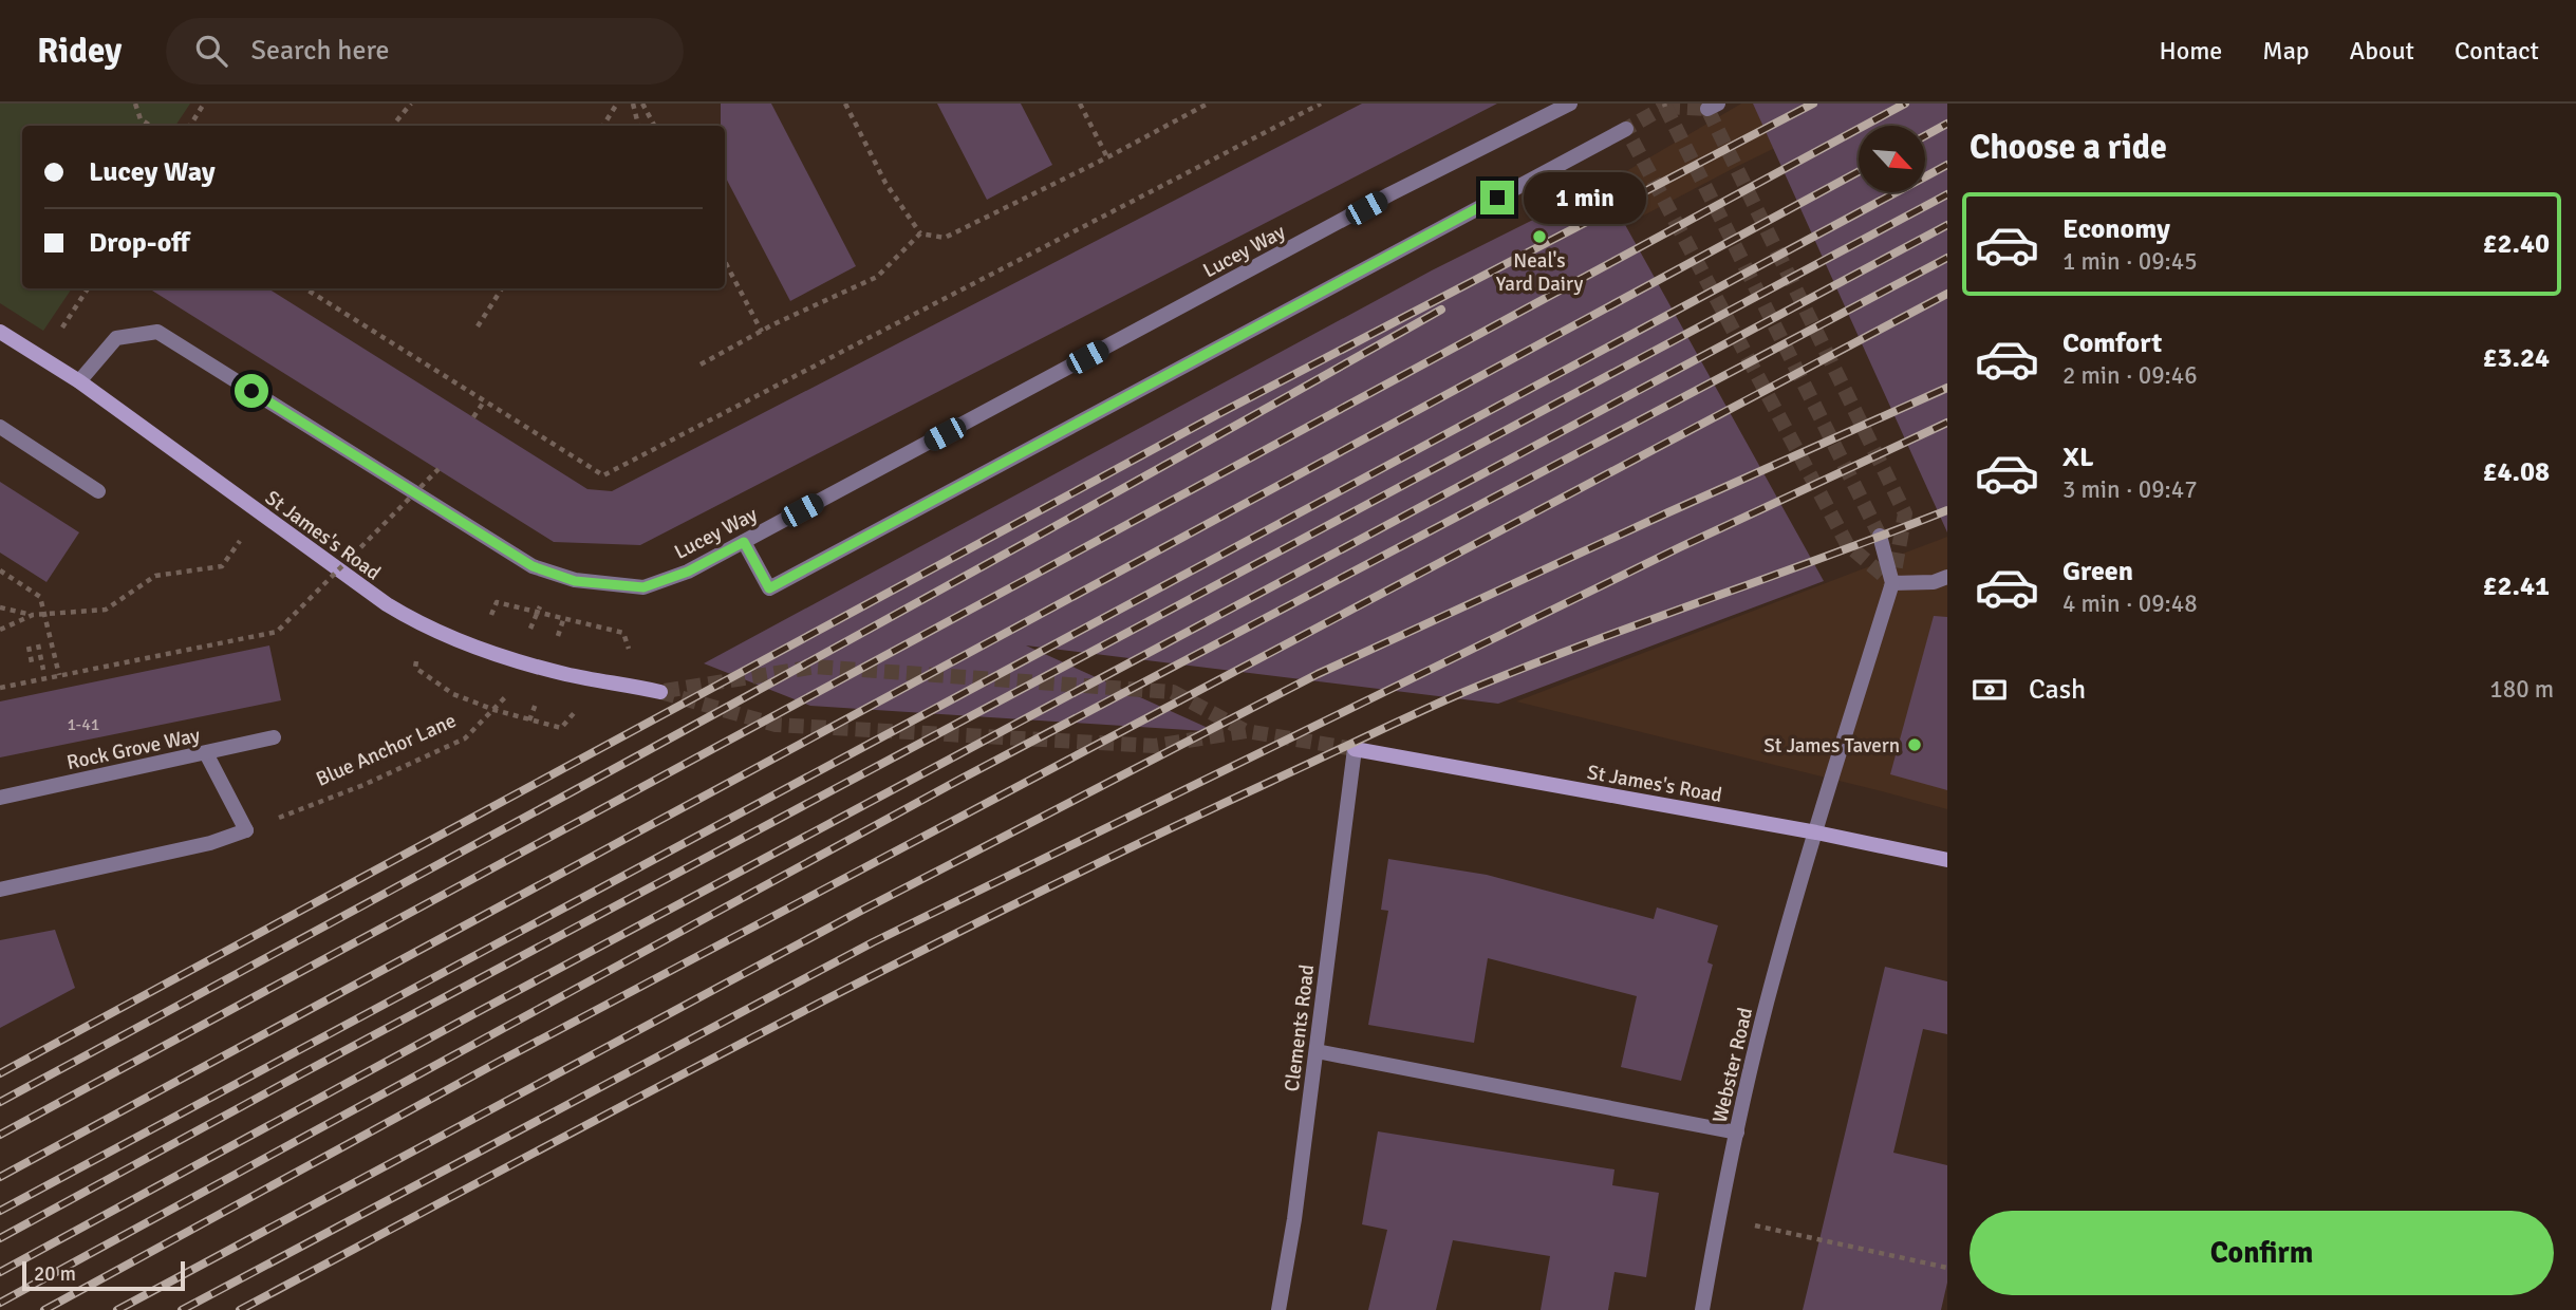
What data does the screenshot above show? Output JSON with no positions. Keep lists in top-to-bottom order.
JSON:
{
  "streets": {
    "street": [
      "Lucey Way",
      "St James's Road",
      "Rock Grove Way",
      "Clements Road",
      "Webster Road"
    ],
    "path": ["Blue Anchor Lane"]
  },
  "crossings": [
    ["Lucey Way", "St James's Road"],
    ["St James's Road", "Clements Road"],
    ["St James's Road", "Webster Road"]
  ],
  "places": ["Neal's Yard Dairy", "St James Tavern"],
  "house_numbers": ["1-41"],
  "scale_bar": "20 m",
  "north": "bottom right",
  "page": {
    "header": "Ridey",
    "search": "Search here",
    "nav": [
      "Home",
      "Map",
      "About",
      "Contact"
    ],
    "heading": "Choose a ride",
    "banner": ["Lucey Way", "Drop-off"],
    "bubble": "1 min",
    "list": [
      {
        "name": "Economy",
        "note": "1 min · 09:45",
        "value": "£2.40"
      },
      {
        "name": "Comfort",
        "note": "2 min · 09:46",
        "value": "£3.24"
      },
      {
        "name": "XL",
        "note": "3 min · 09:47",
        "value": "£4.08"
      },
      {
        "name": "Green",
        "note": "4 min · 09:48",
        "value": "£2.41"
      }
    ],
    "pay": ["Cash", "180 m"],
    "buttons": "Confirm",
    "scale": "20 m"
  }
}
